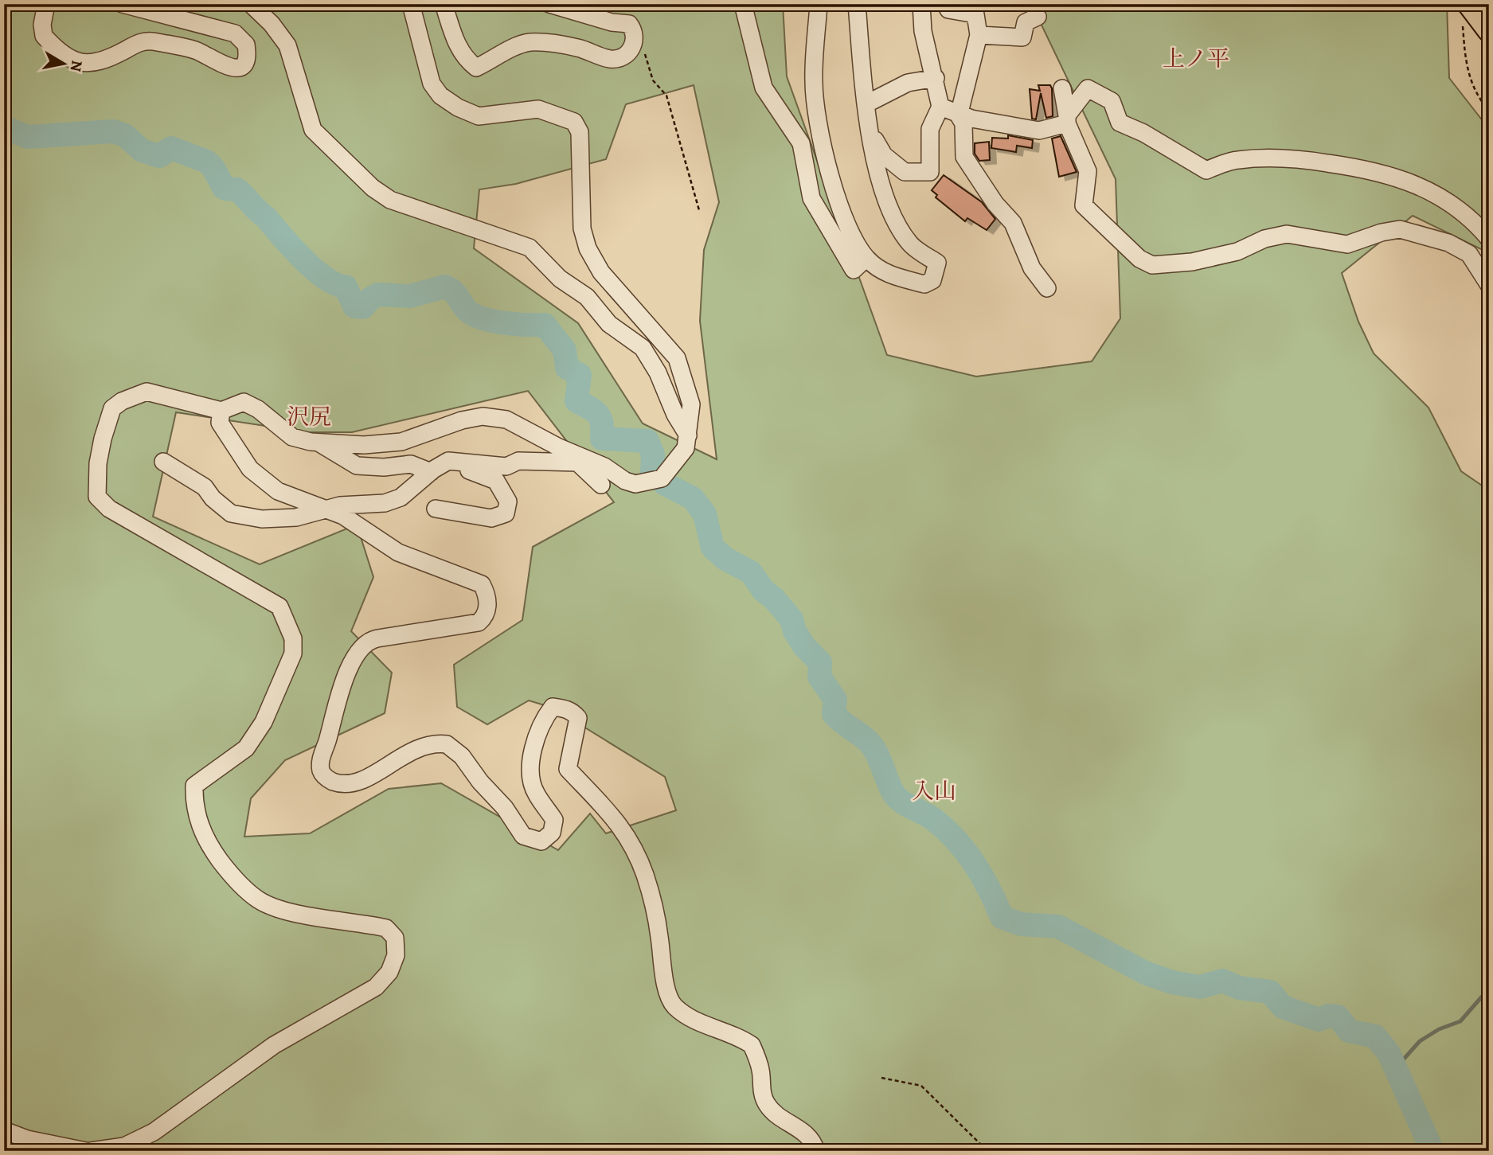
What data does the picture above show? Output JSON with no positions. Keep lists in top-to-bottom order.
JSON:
{
  "districts": ["上ノ平", "沢尻", "入山"],
  "north": "right"
}
